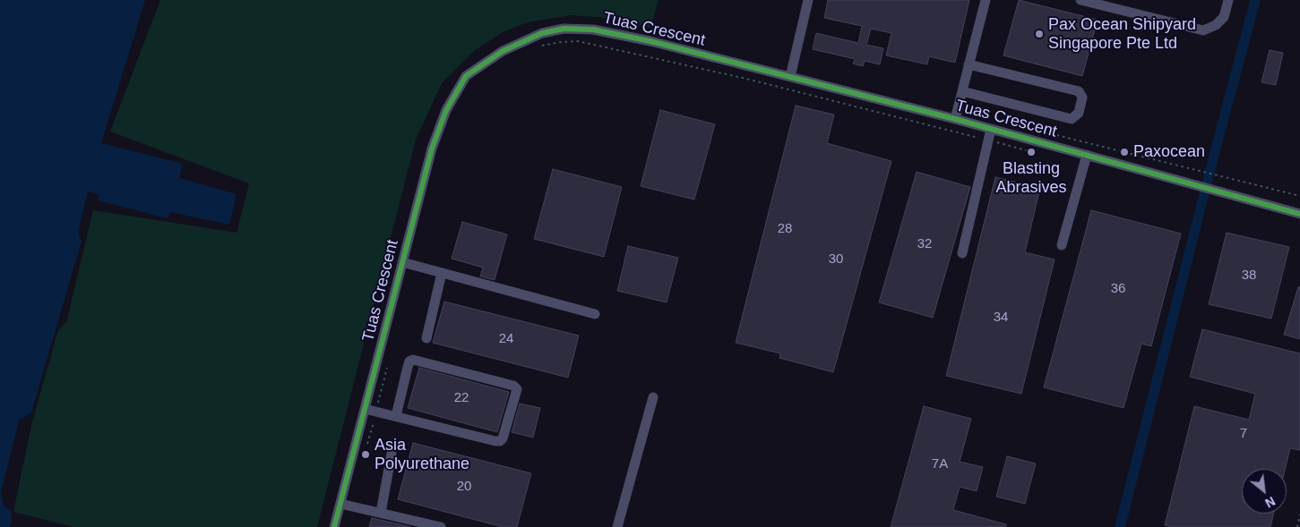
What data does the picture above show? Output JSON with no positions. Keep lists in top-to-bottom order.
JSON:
{
  "streets": {
    "street": ["Tuas Crescent"]
  },
  "places": [
    "Pax Ocean Shipyard Singapore Pte Ltd",
    "Blasting Abrasives",
    "Paxocean",
    "Asia Polyurethane"
  ],
  "house_numbers": [
    "28",
    "32",
    "30",
    "38",
    "36",
    "34",
    "24",
    "22",
    "7",
    "7A",
    "20"
  ],
  "north": "bottom right"
}
